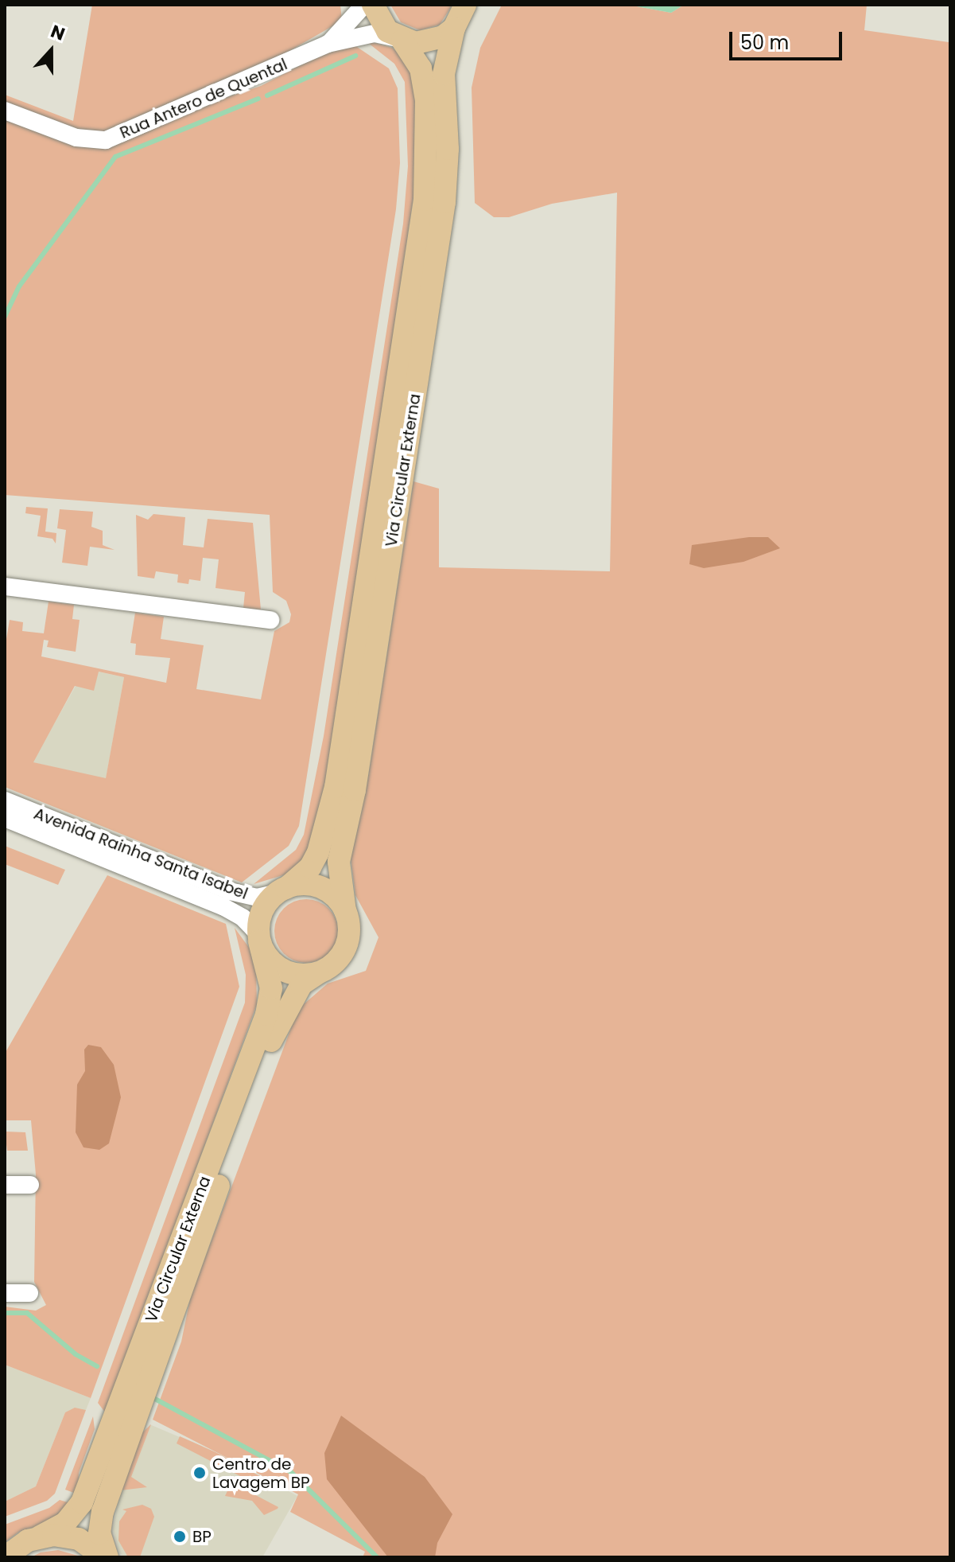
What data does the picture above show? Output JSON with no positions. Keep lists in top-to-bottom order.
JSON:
{
  "streets": {
    "main road": ["Via Circular Externa"],
    "street": ["Rua Antero de Quental", "Avenida Rainha Santa Isabel"]
  },
  "crossings": [
    ["Rua Antero de Quental", "Via Circular Externa"],
    ["Via Circular Externa", "Avenida Rainha Santa Isabel"]
  ],
  "places": ["Centro de Lavagem BP", "BP"],
  "scale_bar": "50 m",
  "north": "top"
}
